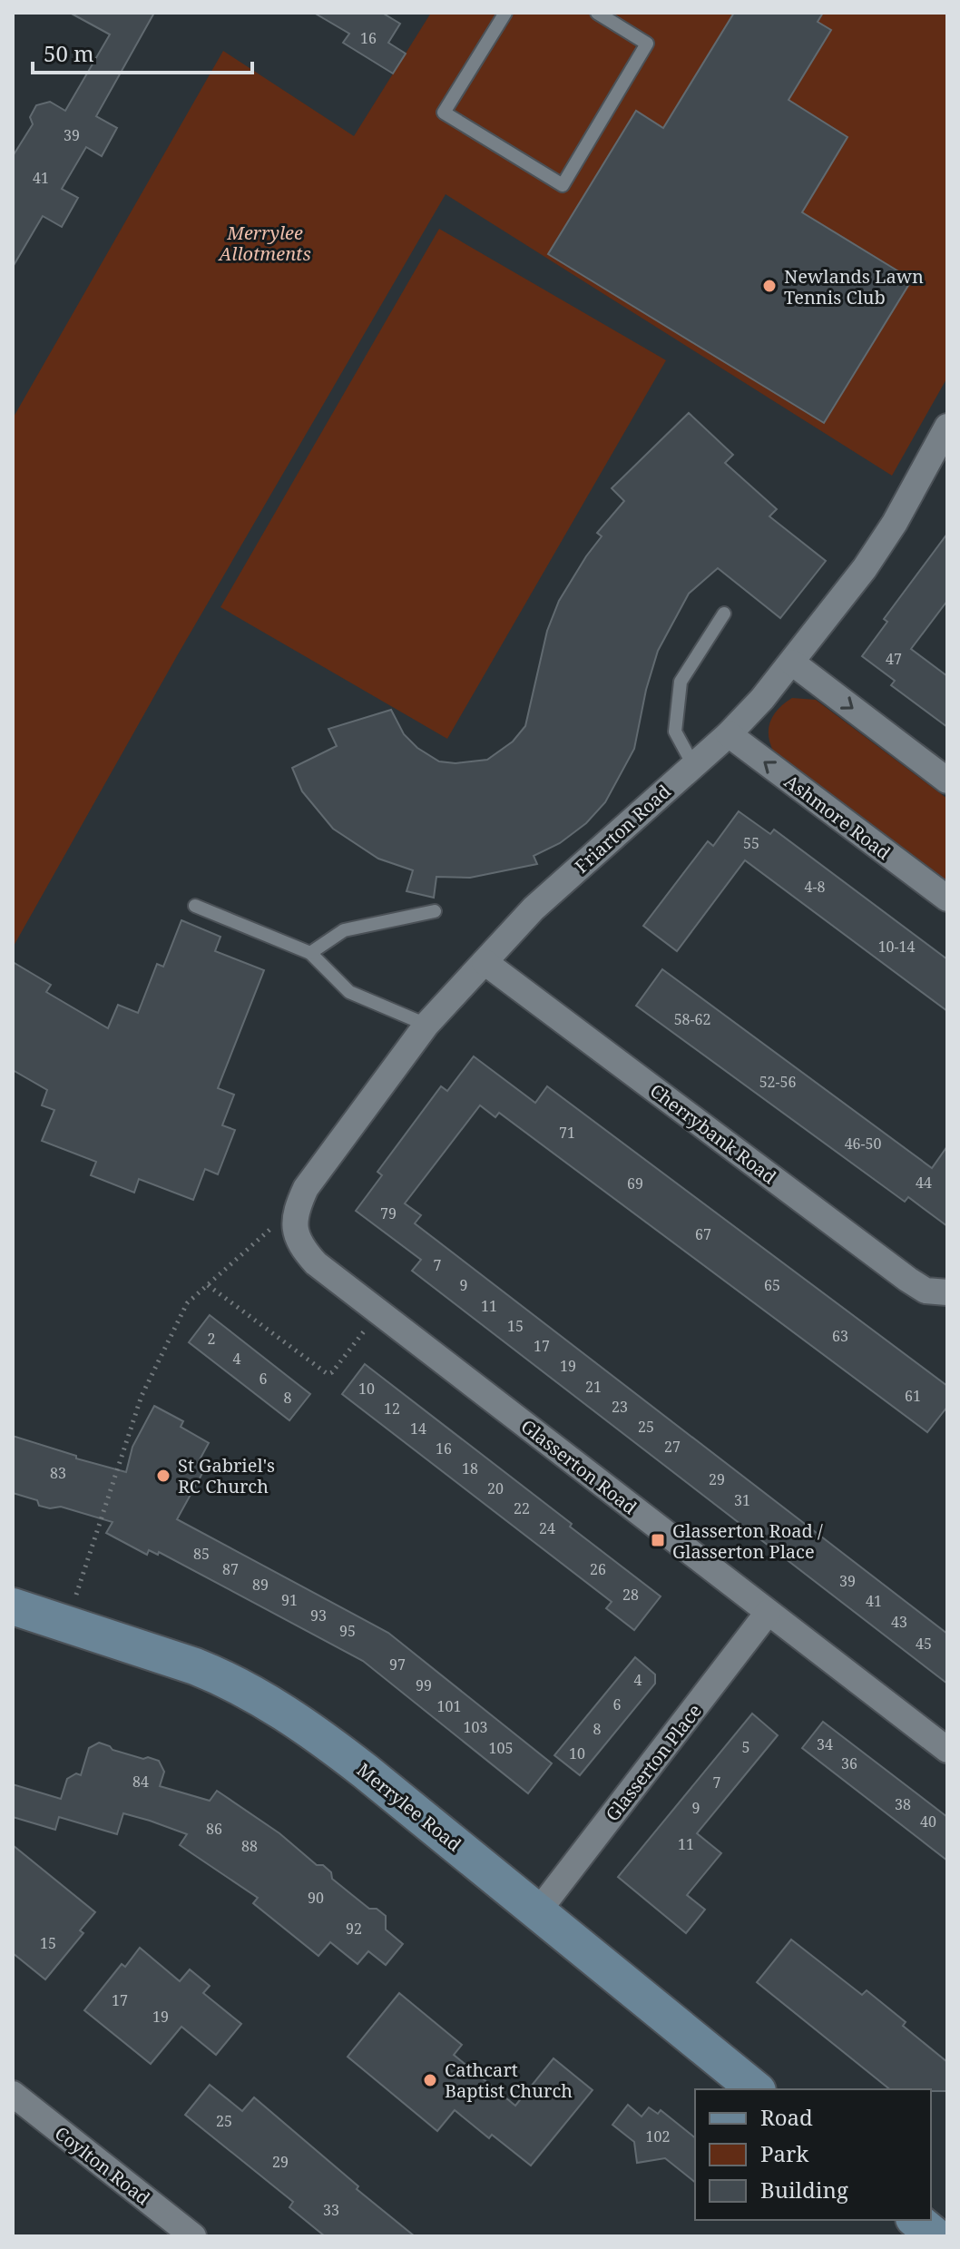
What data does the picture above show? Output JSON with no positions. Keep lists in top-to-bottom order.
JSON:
{
  "streets": {
    "main road": ["Merrylee Road"],
    "street": [
      "Ashmore Road",
      "Friarton Road",
      "Cherrybank Road",
      "Glasserton Road",
      "Glasserton Place",
      "Coylton Road"
    ]
  },
  "crossings": [
    ["Ashmore Road", "Friarton Road"],
    ["Friarton Road", "Cherrybank Road"],
    ["Friarton Road", "Glasserton Road"],
    ["Glasserton Road", "Glasserton Place"],
    ["Glasserton Place", "Merrylee Road"]
  ],
  "parks": ["Merrylee Allotments"],
  "places": {
    "other": ["Newlands Lawn Tennis Club", "St Gabriel's RC Church", "Cathcart Baptist Church"],
    "transit": ["Glasserton Road / Glasserton Place"]
  },
  "house_numbers": [
    "16",
    "39",
    "41",
    "47",
    "55",
    "4-8",
    "10-14",
    "58-62",
    "52-56",
    "71",
    "46-50",
    "44",
    "69",
    "79",
    "67",
    "7",
    "9",
    "65",
    "11",
    "15",
    "63",
    "2",
    "17",
    "4",
    "19",
    "6",
    "21",
    "10",
    "61",
    "8",
    "23",
    "12",
    "25",
    "14",
    "27",
    "16",
    "18",
    "83",
    "29",
    "20",
    "31",
    "22",
    "24",
    "85",
    "87",
    "26",
    "39",
    "89",
    "28",
    "91",
    "41",
    "93",
    "43",
    "95",
    "45",
    "97",
    "4",
    "99",
    "6",
    "101",
    "103",
    "8",
    "34",
    "5",
    "105",
    "10",
    "36",
    "84",
    "7",
    "38",
    "9",
    "40",
    "86",
    "11",
    "88",
    "90",
    "92",
    "15",
    "17",
    "19",
    "25",
    "102",
    "29",
    "33"
  ],
  "legend": ["Road", "Park", "Building"],
  "scale_bar": "50 m"
}
